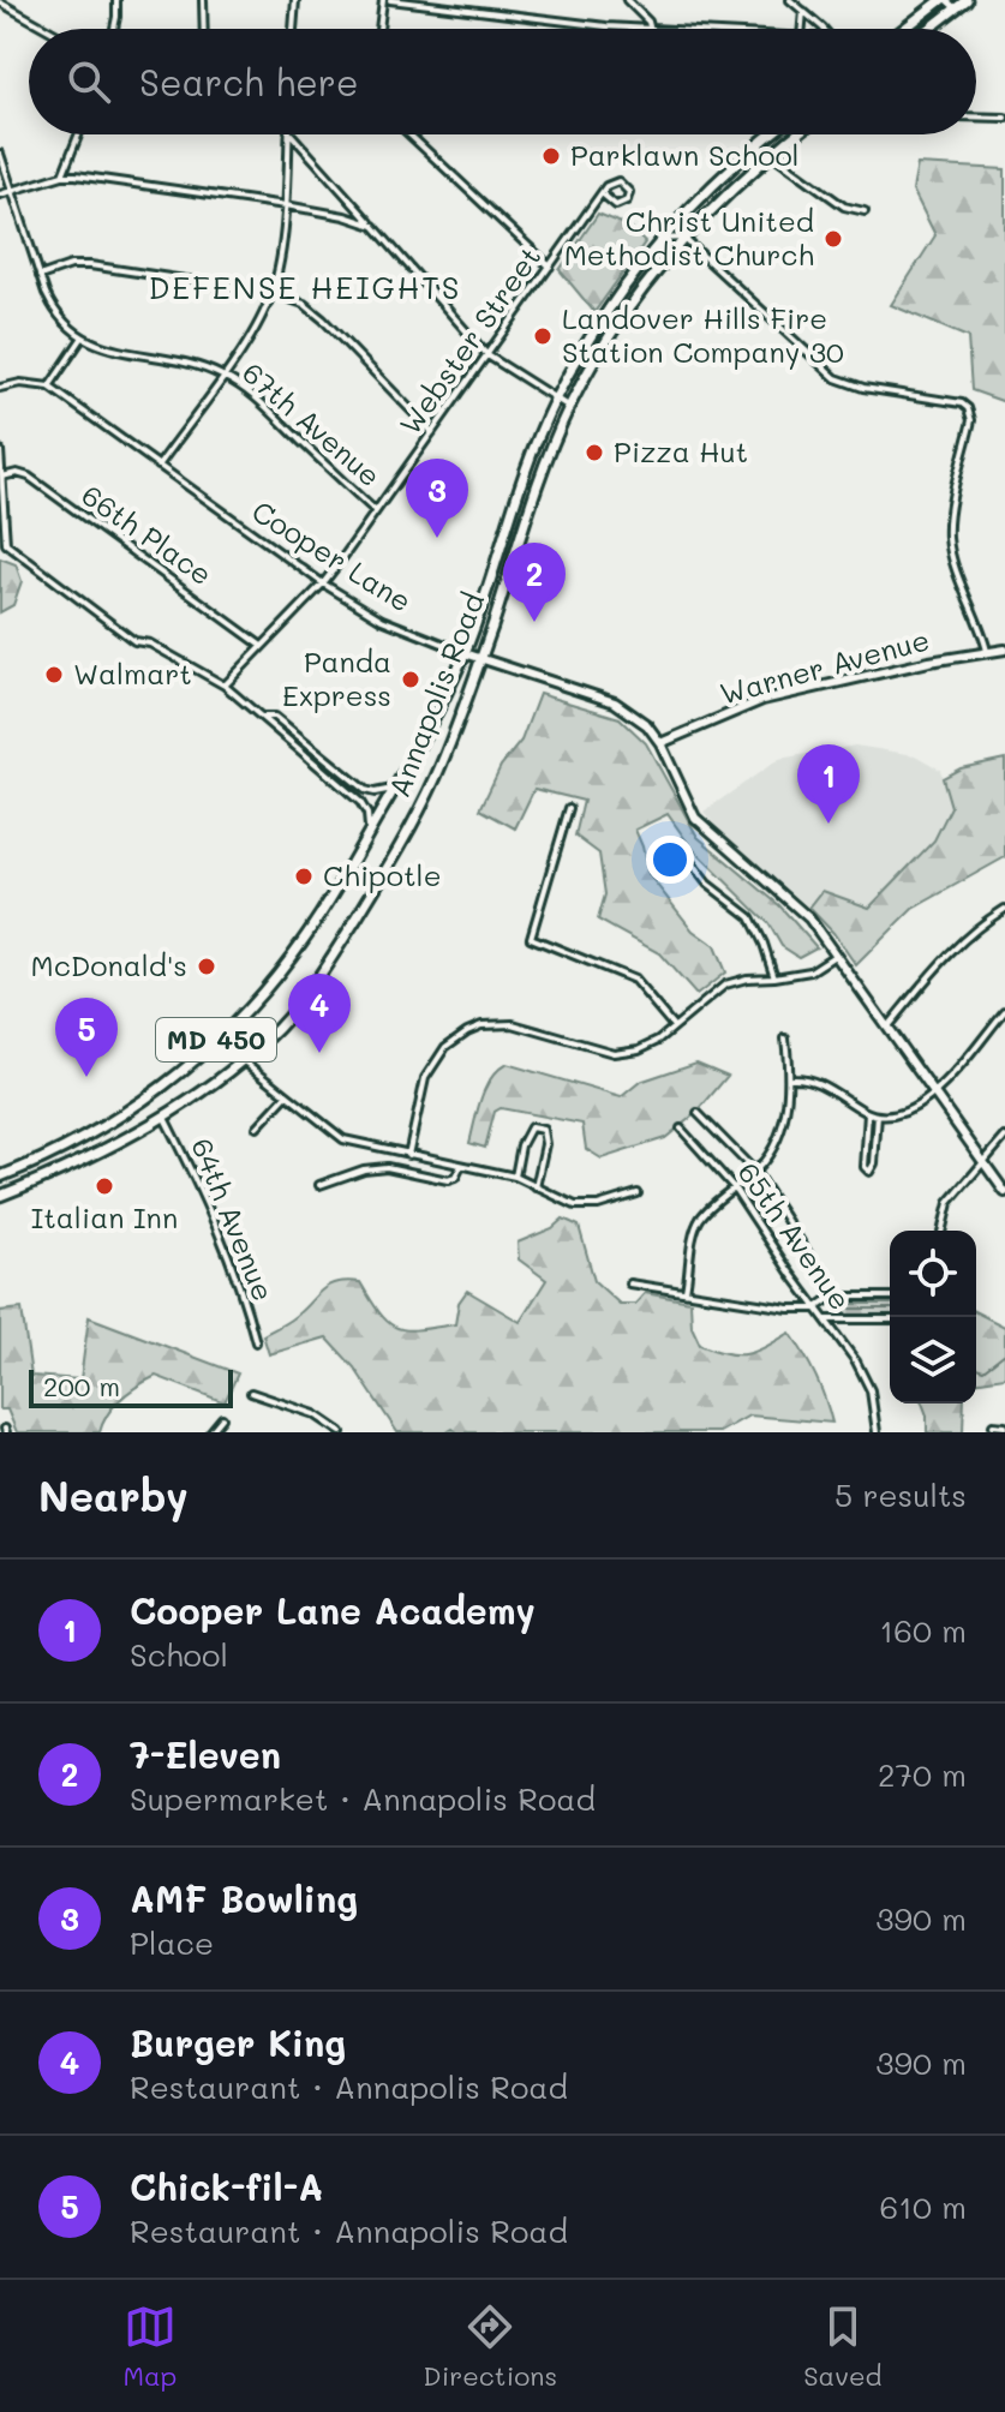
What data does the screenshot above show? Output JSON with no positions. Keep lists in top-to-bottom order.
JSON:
{
  "streets": {
    "main road": ["Annapolis Road", "MD 450"],
    "street": [
      "Webster Street",
      "67th Avenue",
      "66th Place",
      "Cooper Lane",
      "Warner Avenue",
      "64th Avenue",
      "65th Avenue"
    ]
  },
  "crossings": [
    ["Webster Street", "67th Avenue"],
    ["Webster Street", "66th Place"],
    ["Webster Street", "Cooper Lane"],
    ["Cooper Lane", "Warner Avenue"],
    ["Cooper Lane", "Annapolis Road"],
    ["Annapolis Road", "64th Avenue"]
  ],
  "districts": ["DEFENSE HEIGHTS"],
  "places": [
    "Parklawn School",
    "Christ United Methodist Church",
    "Landover Hills Fire Station Company 30",
    "Pizza Hut",
    "Walmart",
    "Panda Express",
    "Chipotle",
    "McDonald's",
    "Italian Inn"
  ],
  "scale_bar": "200 m",
  "page": {
    "search": "Search here",
    "pins": [
      "3",
      "2",
      "1",
      "4",
      "5"
    ],
    "scale": "200 m",
    "heading": ["Nearby", "5 results"],
    "list": [
      {
        "mark": "1",
        "name": "Cooper Lane Academy",
        "note": "School",
        "value": "160 m"
      },
      {
        "mark": "2",
        "name": "7-Eleven",
        "note": "Supermarket · Annapolis Road",
        "value": "270 m"
      },
      {
        "mark": "3",
        "name": "AMF Bowling",
        "note": "Place",
        "value": "390 m"
      },
      {
        "mark": "4",
        "name": "Burger King",
        "note": "Restaurant · Annapolis Road",
        "value": "390 m"
      },
      {
        "mark": "5",
        "name": "Chick-fil-A",
        "note": "Restaurant · Annapolis Road",
        "value": "610 m"
      }
    ],
    "nav": ["Map", "Directions", "Saved"]
  }
}
